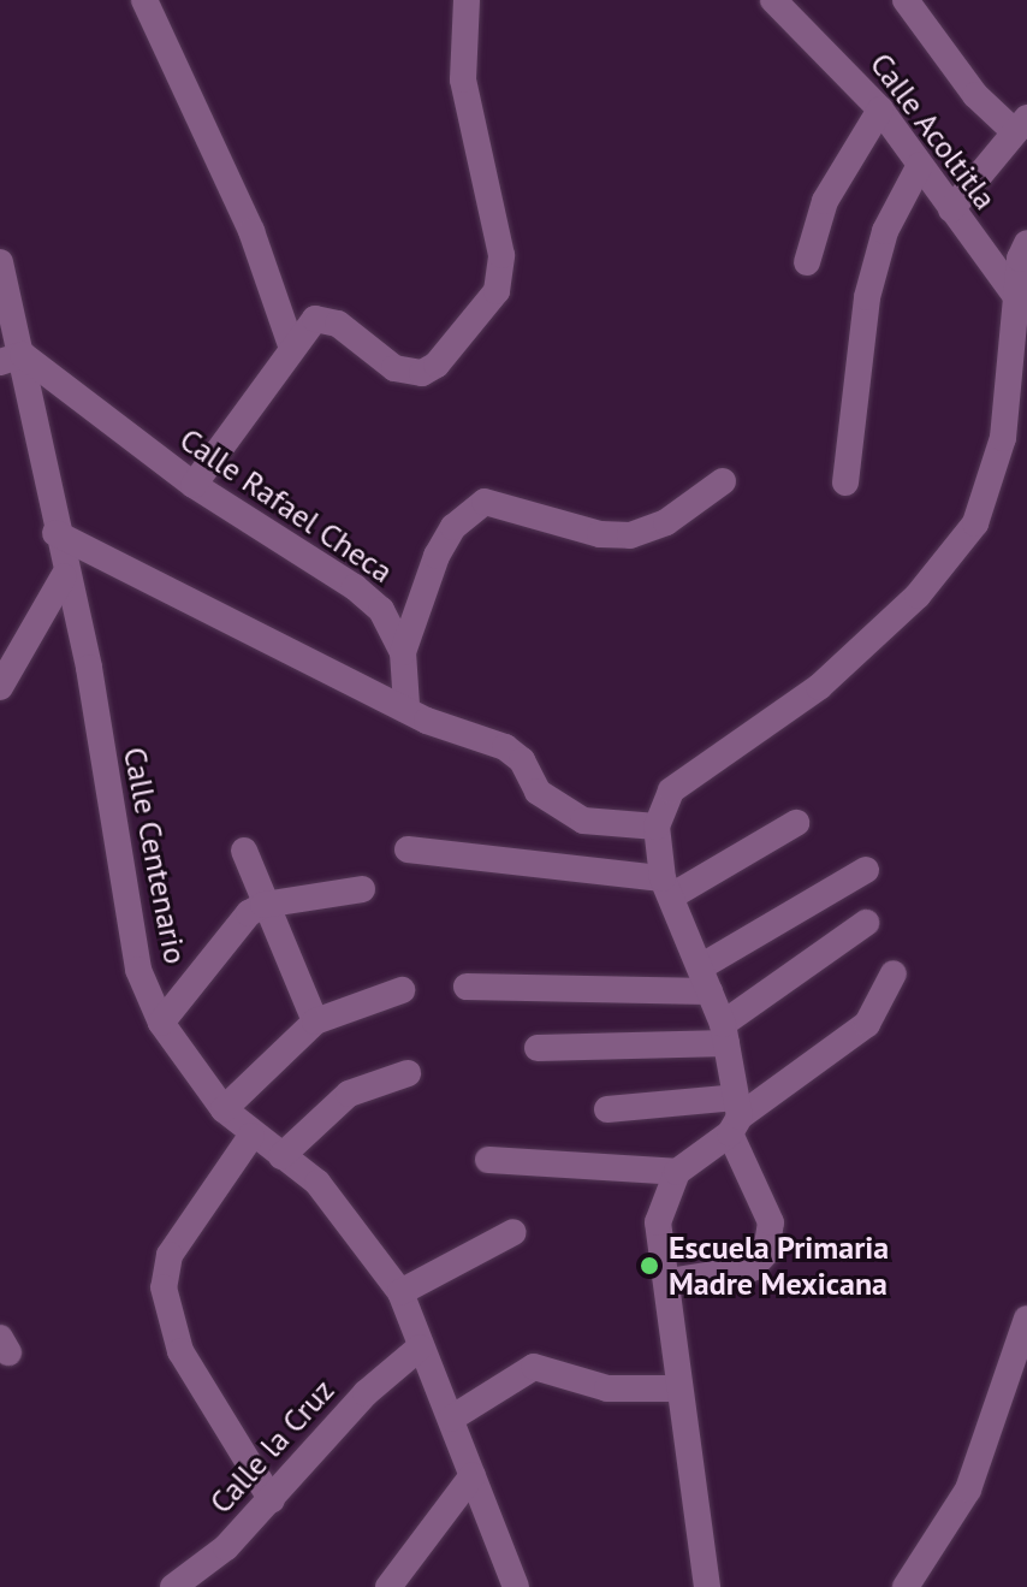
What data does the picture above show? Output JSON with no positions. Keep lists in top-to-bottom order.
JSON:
{
  "streets": {
    "street": [
      "Calle Acoltitla",
      "Calle Rafael Checa",
      "Calle Centenario",
      "Calle la Cruz"
    ]
  },
  "crossings": [
    ["Calle Rafael Checa", "Calle Centenario"],
    ["Calle Centenario", "Calle la Cruz"]
  ],
  "places": ["Escuela Primaria Madre Mexicana"]
}
